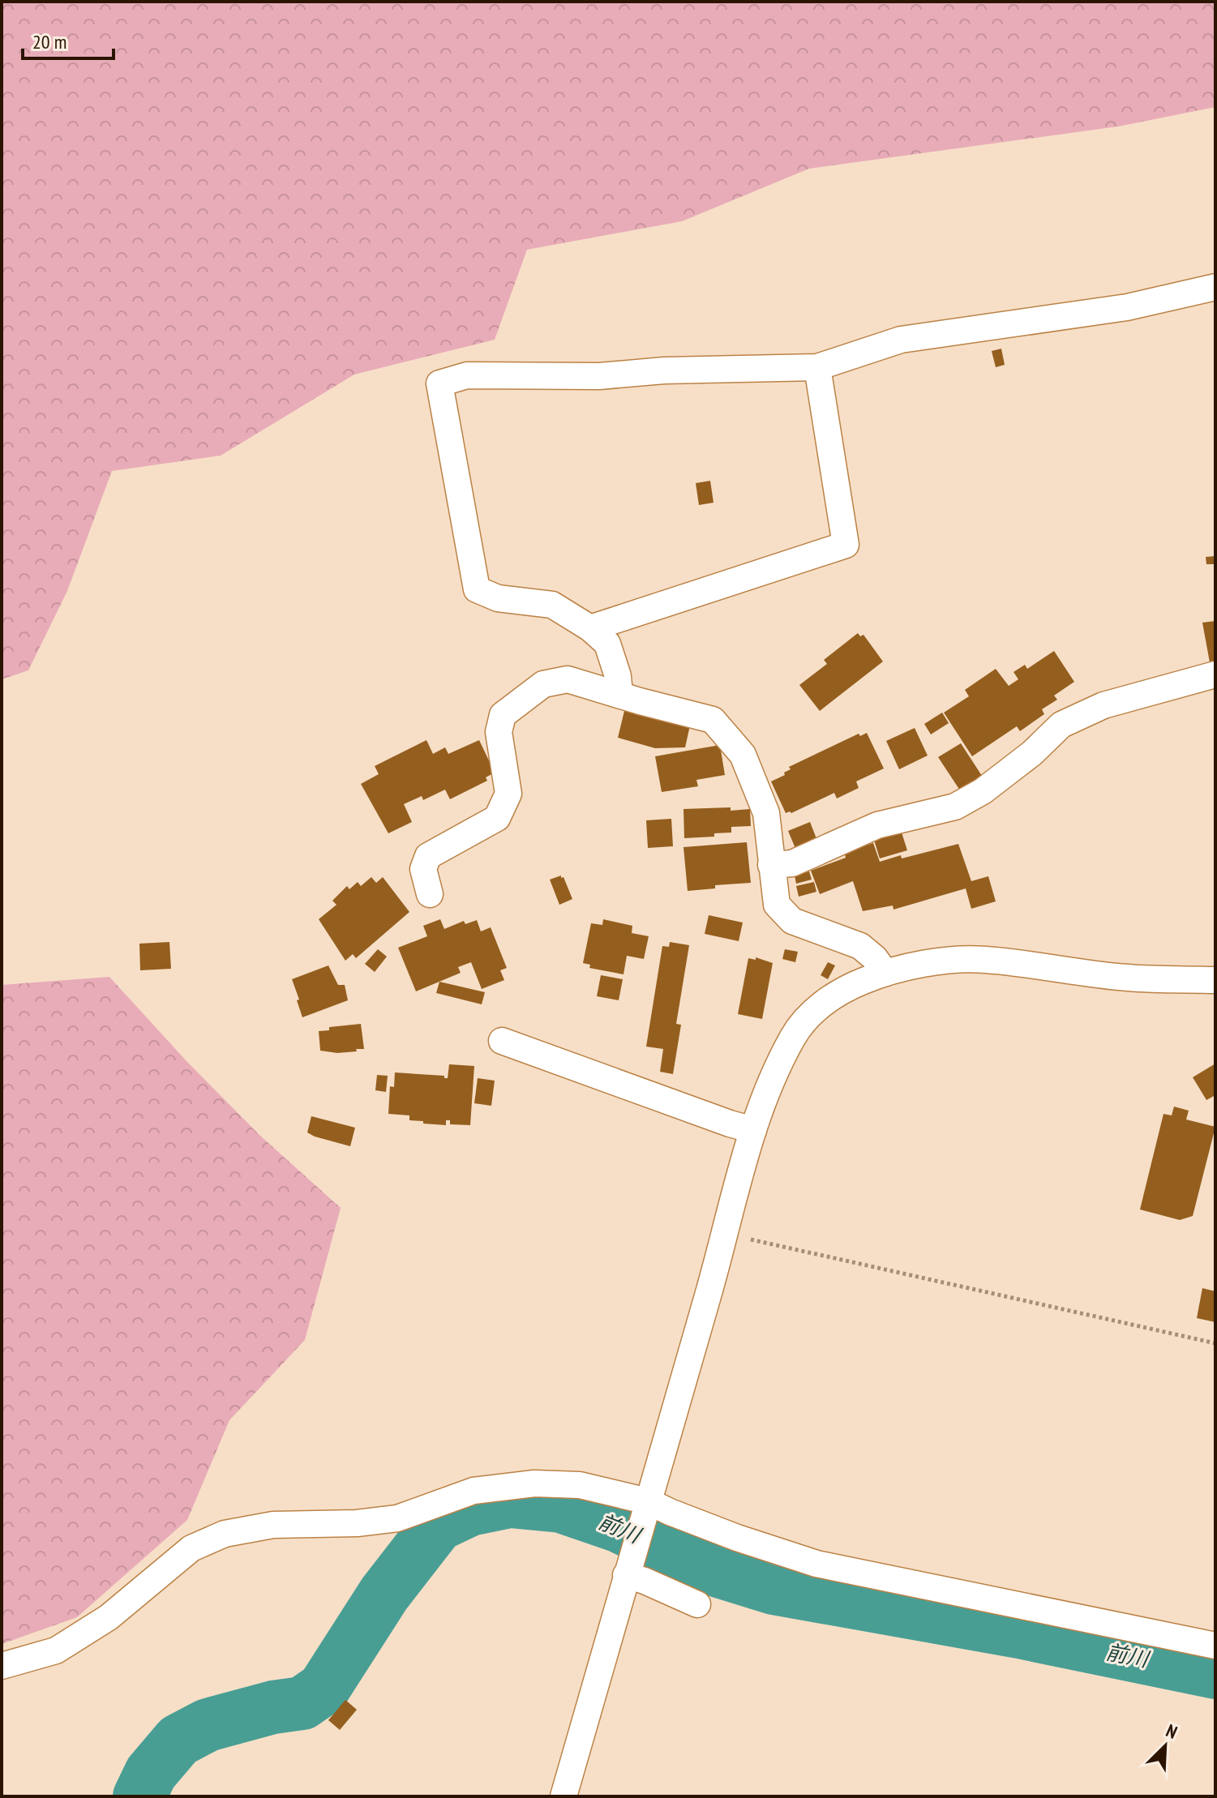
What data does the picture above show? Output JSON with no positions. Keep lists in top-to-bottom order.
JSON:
{
  "water": ["前川"],
  "scale_bar": "20 m",
  "north": "top right"
}
